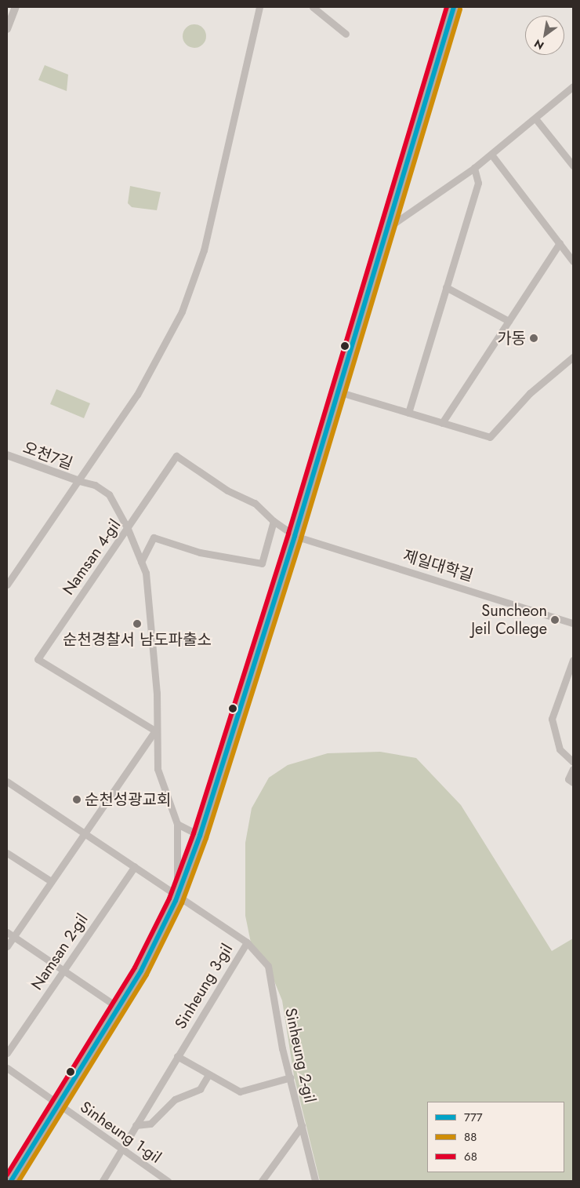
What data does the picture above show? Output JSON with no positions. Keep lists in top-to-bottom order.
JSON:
{
  "streets": {
    "street": [
      "오천7길",
      "Namsan 4-gil",
      "제일대학길",
      "Namsan 2-gil",
      "Sinheung 3-gil",
      "Sinheung 2-gil",
      "Sinheung 1-gil"
    ]
  },
  "crossings": [
    ["Namsan 4-gil", "제일대학길"],
    ["Sinheung 3-gil", "Sinheung 2-gil"],
    ["Sinheung 3-gil", "Sinheung 1-gil"]
  ],
  "places": [
    "가동",
    "Suncheon Jeil College",
    "순천경찰서 남도파출소",
    "순천성광교회"
  ],
  "lines": ["transit line 777", "transit line 68", "transit line 88"],
  "legend": ["777", "88", "68"],
  "north": "bottom left"
}
